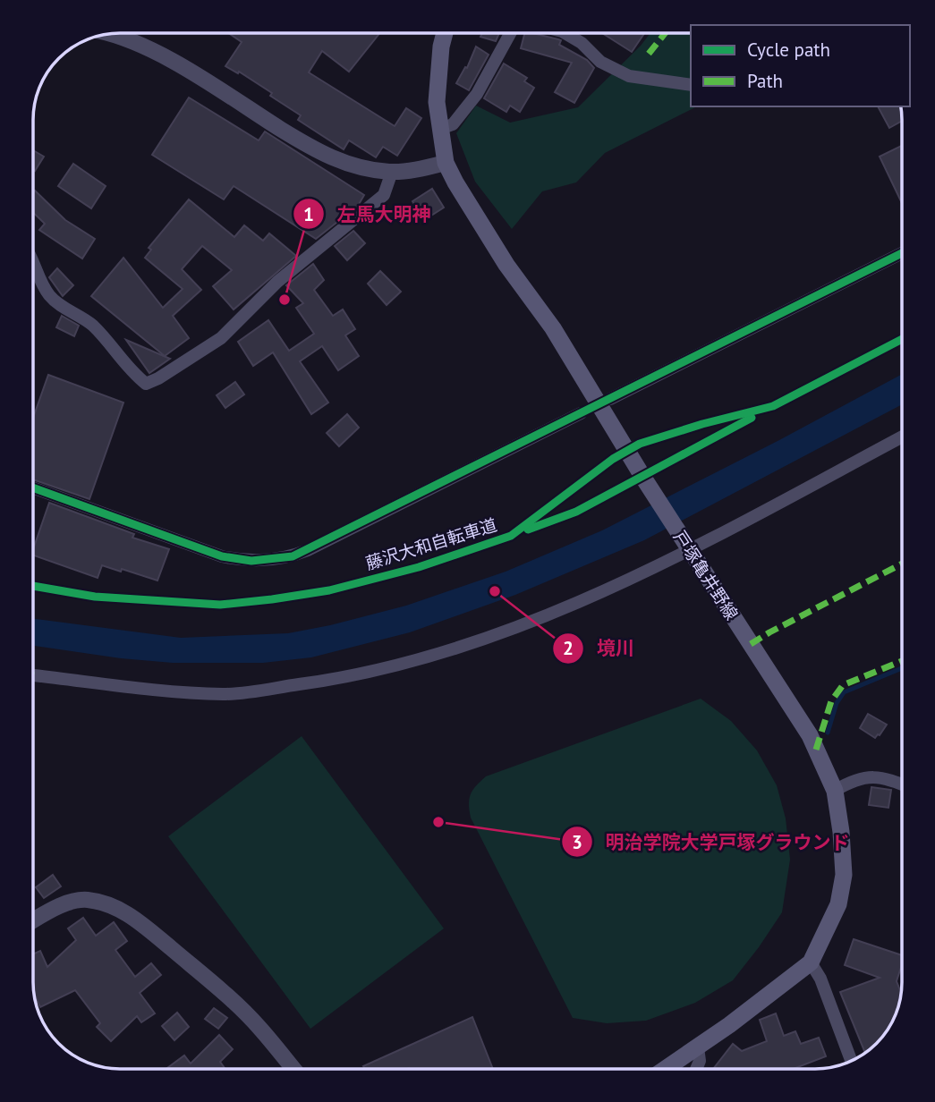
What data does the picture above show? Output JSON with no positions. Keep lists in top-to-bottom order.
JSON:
{
  "streets": {
    "main road": ["戸塚亀井野線"],
    "cycle path": ["藤沢大和自転車道"]
  },
  "places": ["左馬大明神", "境川", "明治学院大学戸塚グラウンド"],
  "legend": ["Cycle path", "Path"]
}
